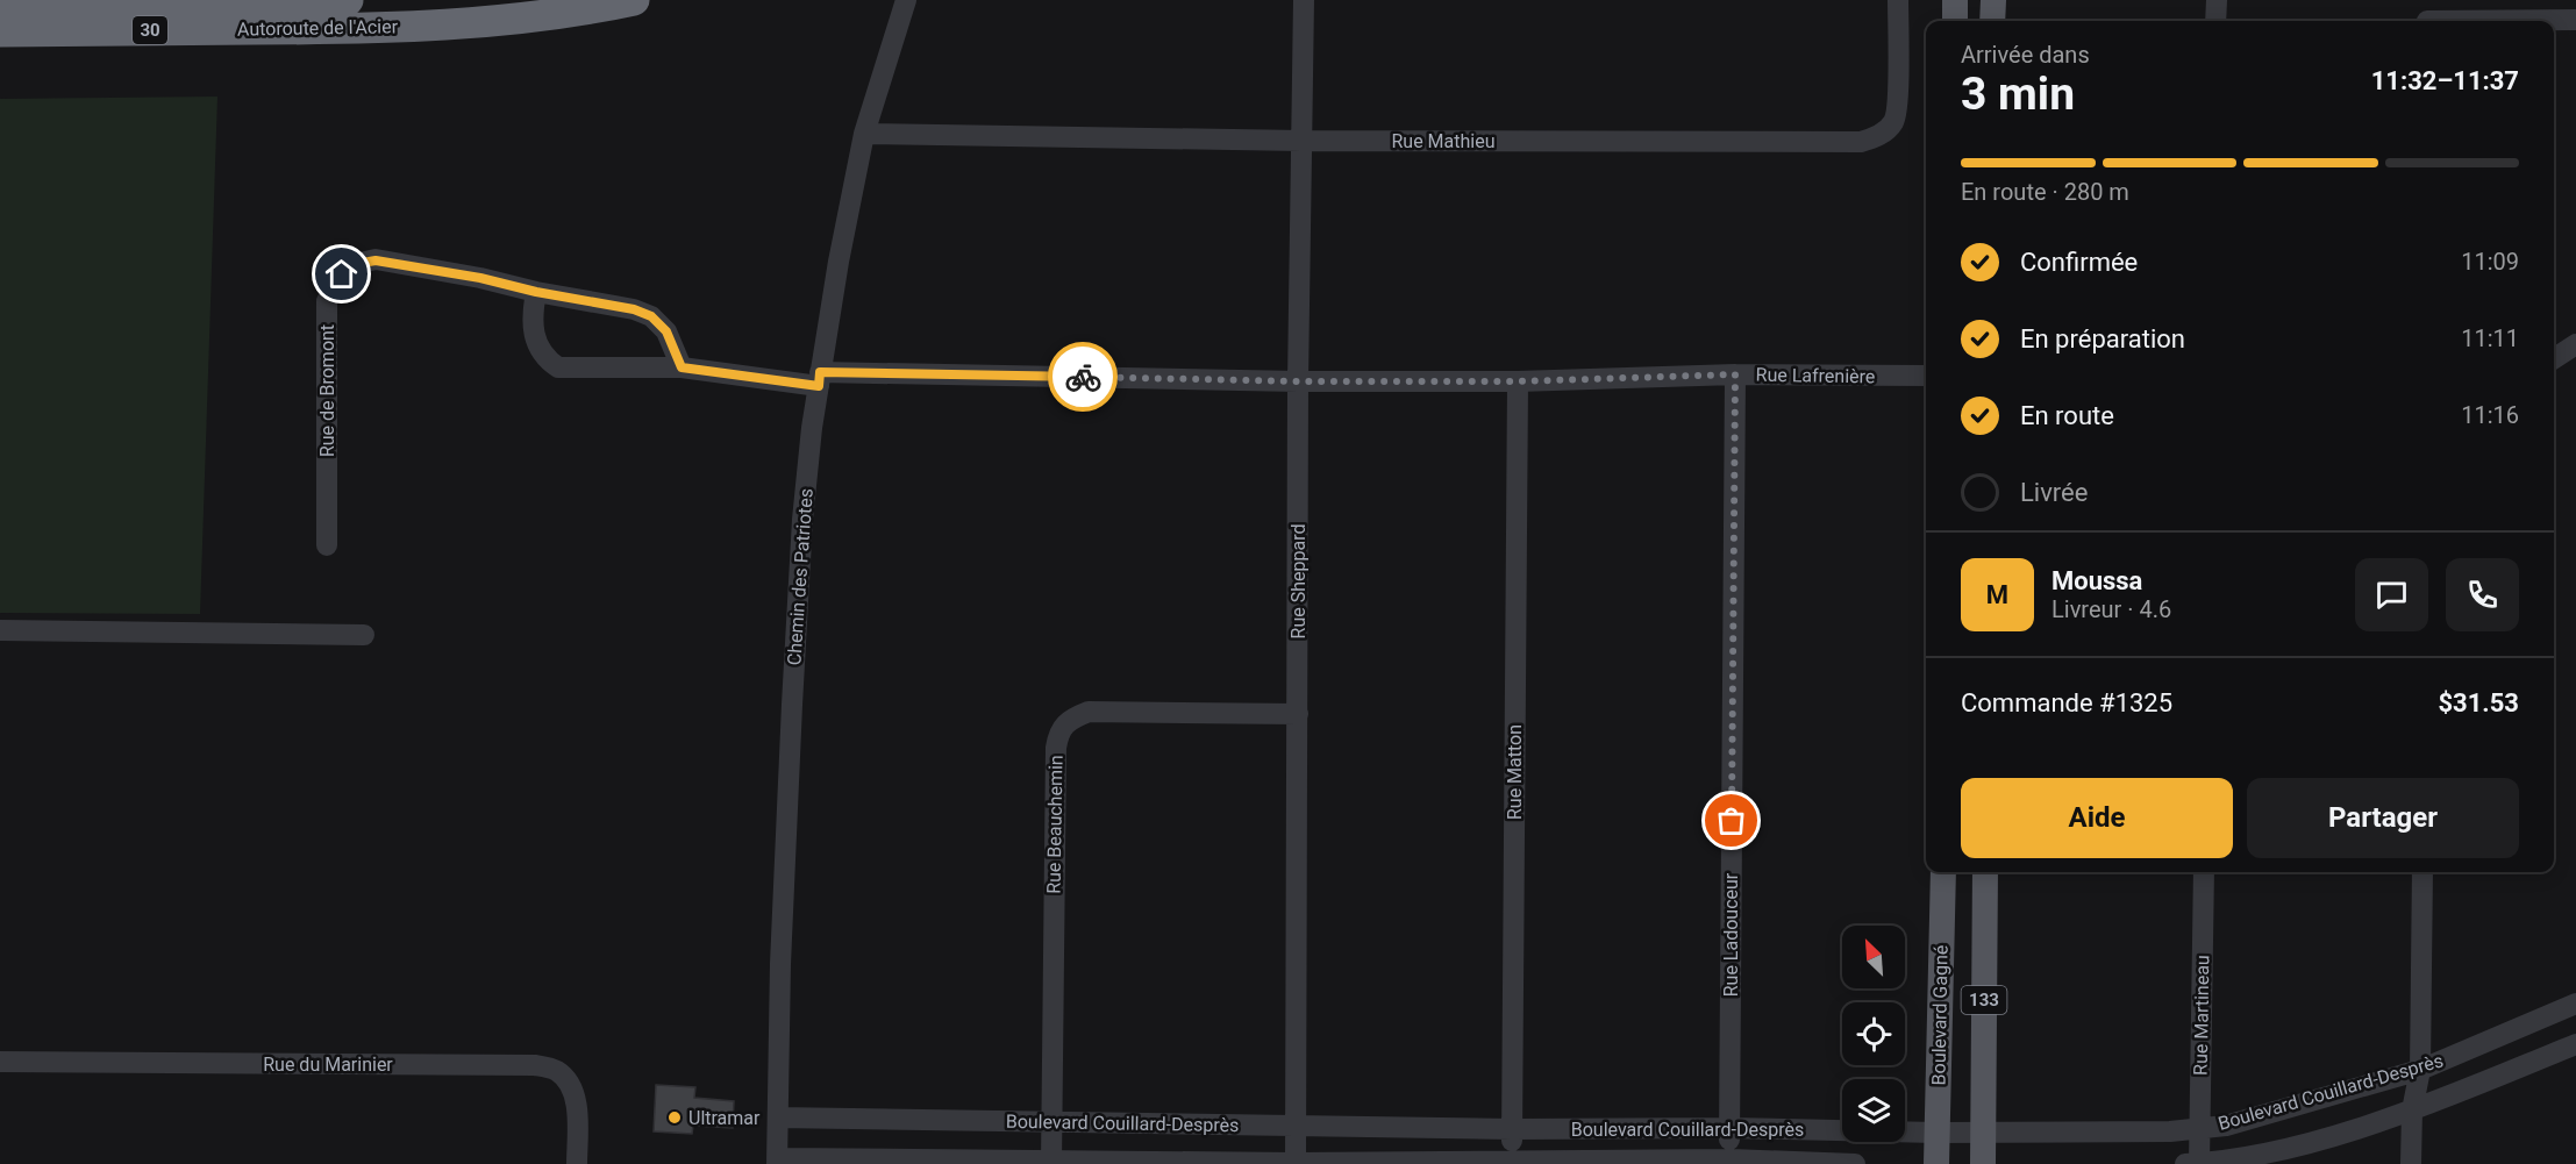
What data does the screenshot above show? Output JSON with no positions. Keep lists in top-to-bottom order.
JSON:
{
  "streets": {
    "highway": ["Autoroute de l'Acier", "30"],
    "main road": ["133", "Boulevard Gagné"],
    "street": [
      "Rue Mathieu",
      "Rue Lafrenière",
      "Rue de Bromont",
      "Chemin des Patriotes",
      "Rue Sheppard",
      "Rue Matton",
      "Rue Beauchemin",
      "Rue Ladouceur",
      "Rue Martineau",
      "Rue du Marinier",
      "Boulevard Couillard-Desprès"
    ]
  },
  "crossings": [
    ["Rue Mathieu", "Chemin des Patriotes"],
    ["Rue Mathieu", "Rue Sheppard"],
    ["Rue Lafrenière", "Chemin des Patriotes"],
    ["Rue Lafrenière", "Rue Sheppard"],
    ["Rue Lafrenière", "Rue Matton"],
    ["Rue Lafrenière", "Rue Ladouceur"],
    ["Chemin des Patriotes", "Boulevard Couillard-Desprès"],
    ["Rue Sheppard", "Rue Beauchemin"],
    ["Rue Sheppard", "Boulevard Couillard-Desprès"],
    ["Rue Matton", "Boulevard Couillard-Desprès"],
    ["Rue Beauchemin", "Boulevard Couillard-Desprès"],
    ["Rue Ladouceur", "Boulevard Couillard-Desprès"],
    ["133", "Boulevard Couillard-Desprès"],
    ["Boulevard Gagné", "Boulevard Couillard-Desprès"],
    ["Rue Martineau", "Boulevard Couillard-Desprès"]
  ],
  "places": ["Ultramar"],
  "north": "top left",
  "page": {
    "heading": ["3 min", "Arrivée dans", "11:32–11:37"],
    "panel": [
      "Moussa",
      "Livreur · 4.6",
      "Commande #1325",
      "$31.53"
    ],
    "bar": "En route · 280 m",
    "list": [
      ["Confirmée", "11:09"],
      ["En préparation", "11:11"],
      ["En route", "11:16"],
      "Livrée"
    ],
    "round": "M",
    "buttons": ["Aide", "Partager"]
  }
}
